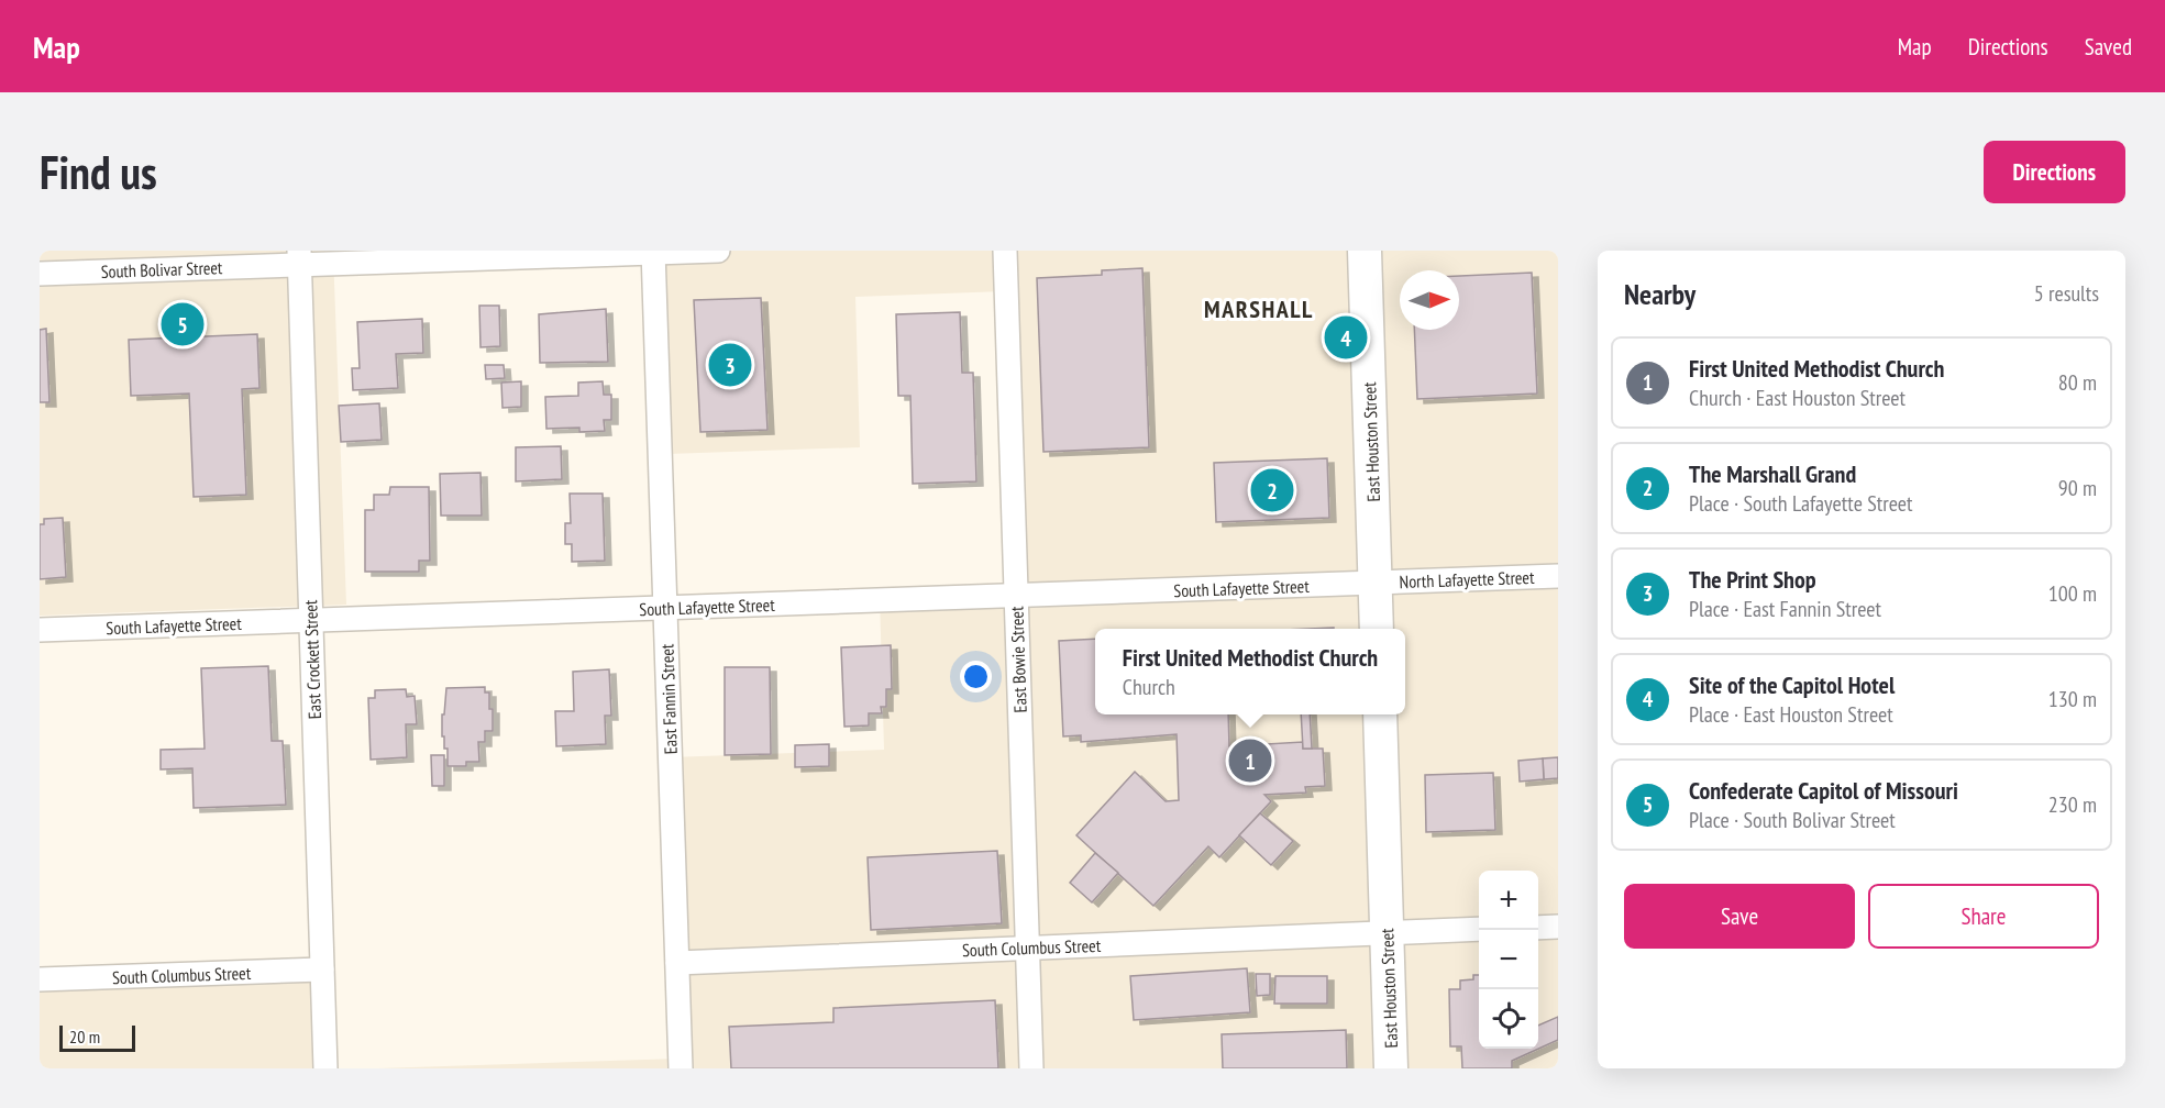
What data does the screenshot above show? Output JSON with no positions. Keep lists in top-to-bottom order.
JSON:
{
  "streets": {
    "main road": ["East Houston Street"],
    "street": [
      "South Bolivar Street",
      "North Lafayette Street",
      "South Lafayette Street",
      "East Crockett Street",
      "East Bowie Street",
      "East Fannin Street",
      "South Columbus Street"
    ]
  },
  "crossings": [
    ["South Bolivar Street", "East Crockett Street"],
    ["South Bolivar Street", "East Fannin Street"],
    ["East Houston Street", "North Lafayette Street"],
    ["East Houston Street", "South Lafayette Street"],
    ["East Houston Street", "South Columbus Street"],
    ["North Lafayette Street", "South Lafayette Street"],
    ["South Lafayette Street", "East Crockett Street"],
    ["South Lafayette Street", "East Bowie Street"],
    ["South Lafayette Street", "East Fannin Street"],
    ["East Crockett Street", "South Columbus Street"],
    ["East Bowie Street", "South Columbus Street"],
    ["East Fannin Street", "South Columbus Street"]
  ],
  "districts": ["MARSHALL"],
  "scale_bar": "20 m",
  "north": "right",
  "page": {
    "header": "Map",
    "nav": ["Map", "Directions", "Saved"],
    "buttons": [
      "Directions",
      ["Save", "Share"]
    ],
    "title": "Find us",
    "heading": ["Nearby", "5 results"],
    "pins": [
      "5",
      "4",
      "3",
      "2",
      "1"
    ],
    "list": [
      {
        "mark": "1",
        "name": "First United Methodist Church",
        "note": "Church · East Houston Street",
        "value": "80 m"
      },
      {
        "mark": "2",
        "name": "The Marshall Grand",
        "note": "Place · South Lafayette Street",
        "value": "90 m"
      },
      {
        "mark": "3",
        "name": "The Print Shop",
        "note": "Place · East Fannin Street",
        "value": "100 m"
      },
      {
        "mark": "4",
        "name": "Site of the Capitol Hotel",
        "note": "Place · East Houston Street",
        "value": "130 m"
      },
      {
        "mark": "5",
        "name": "Confederate Capitol of Missouri",
        "note": "Place · South Bolivar Street",
        "value": "230 m"
      }
    ],
    "popup": ["First United Methodist Church", "Church"],
    "map_buttons": ["+", "−"],
    "scale": "20 m"
  }
}
